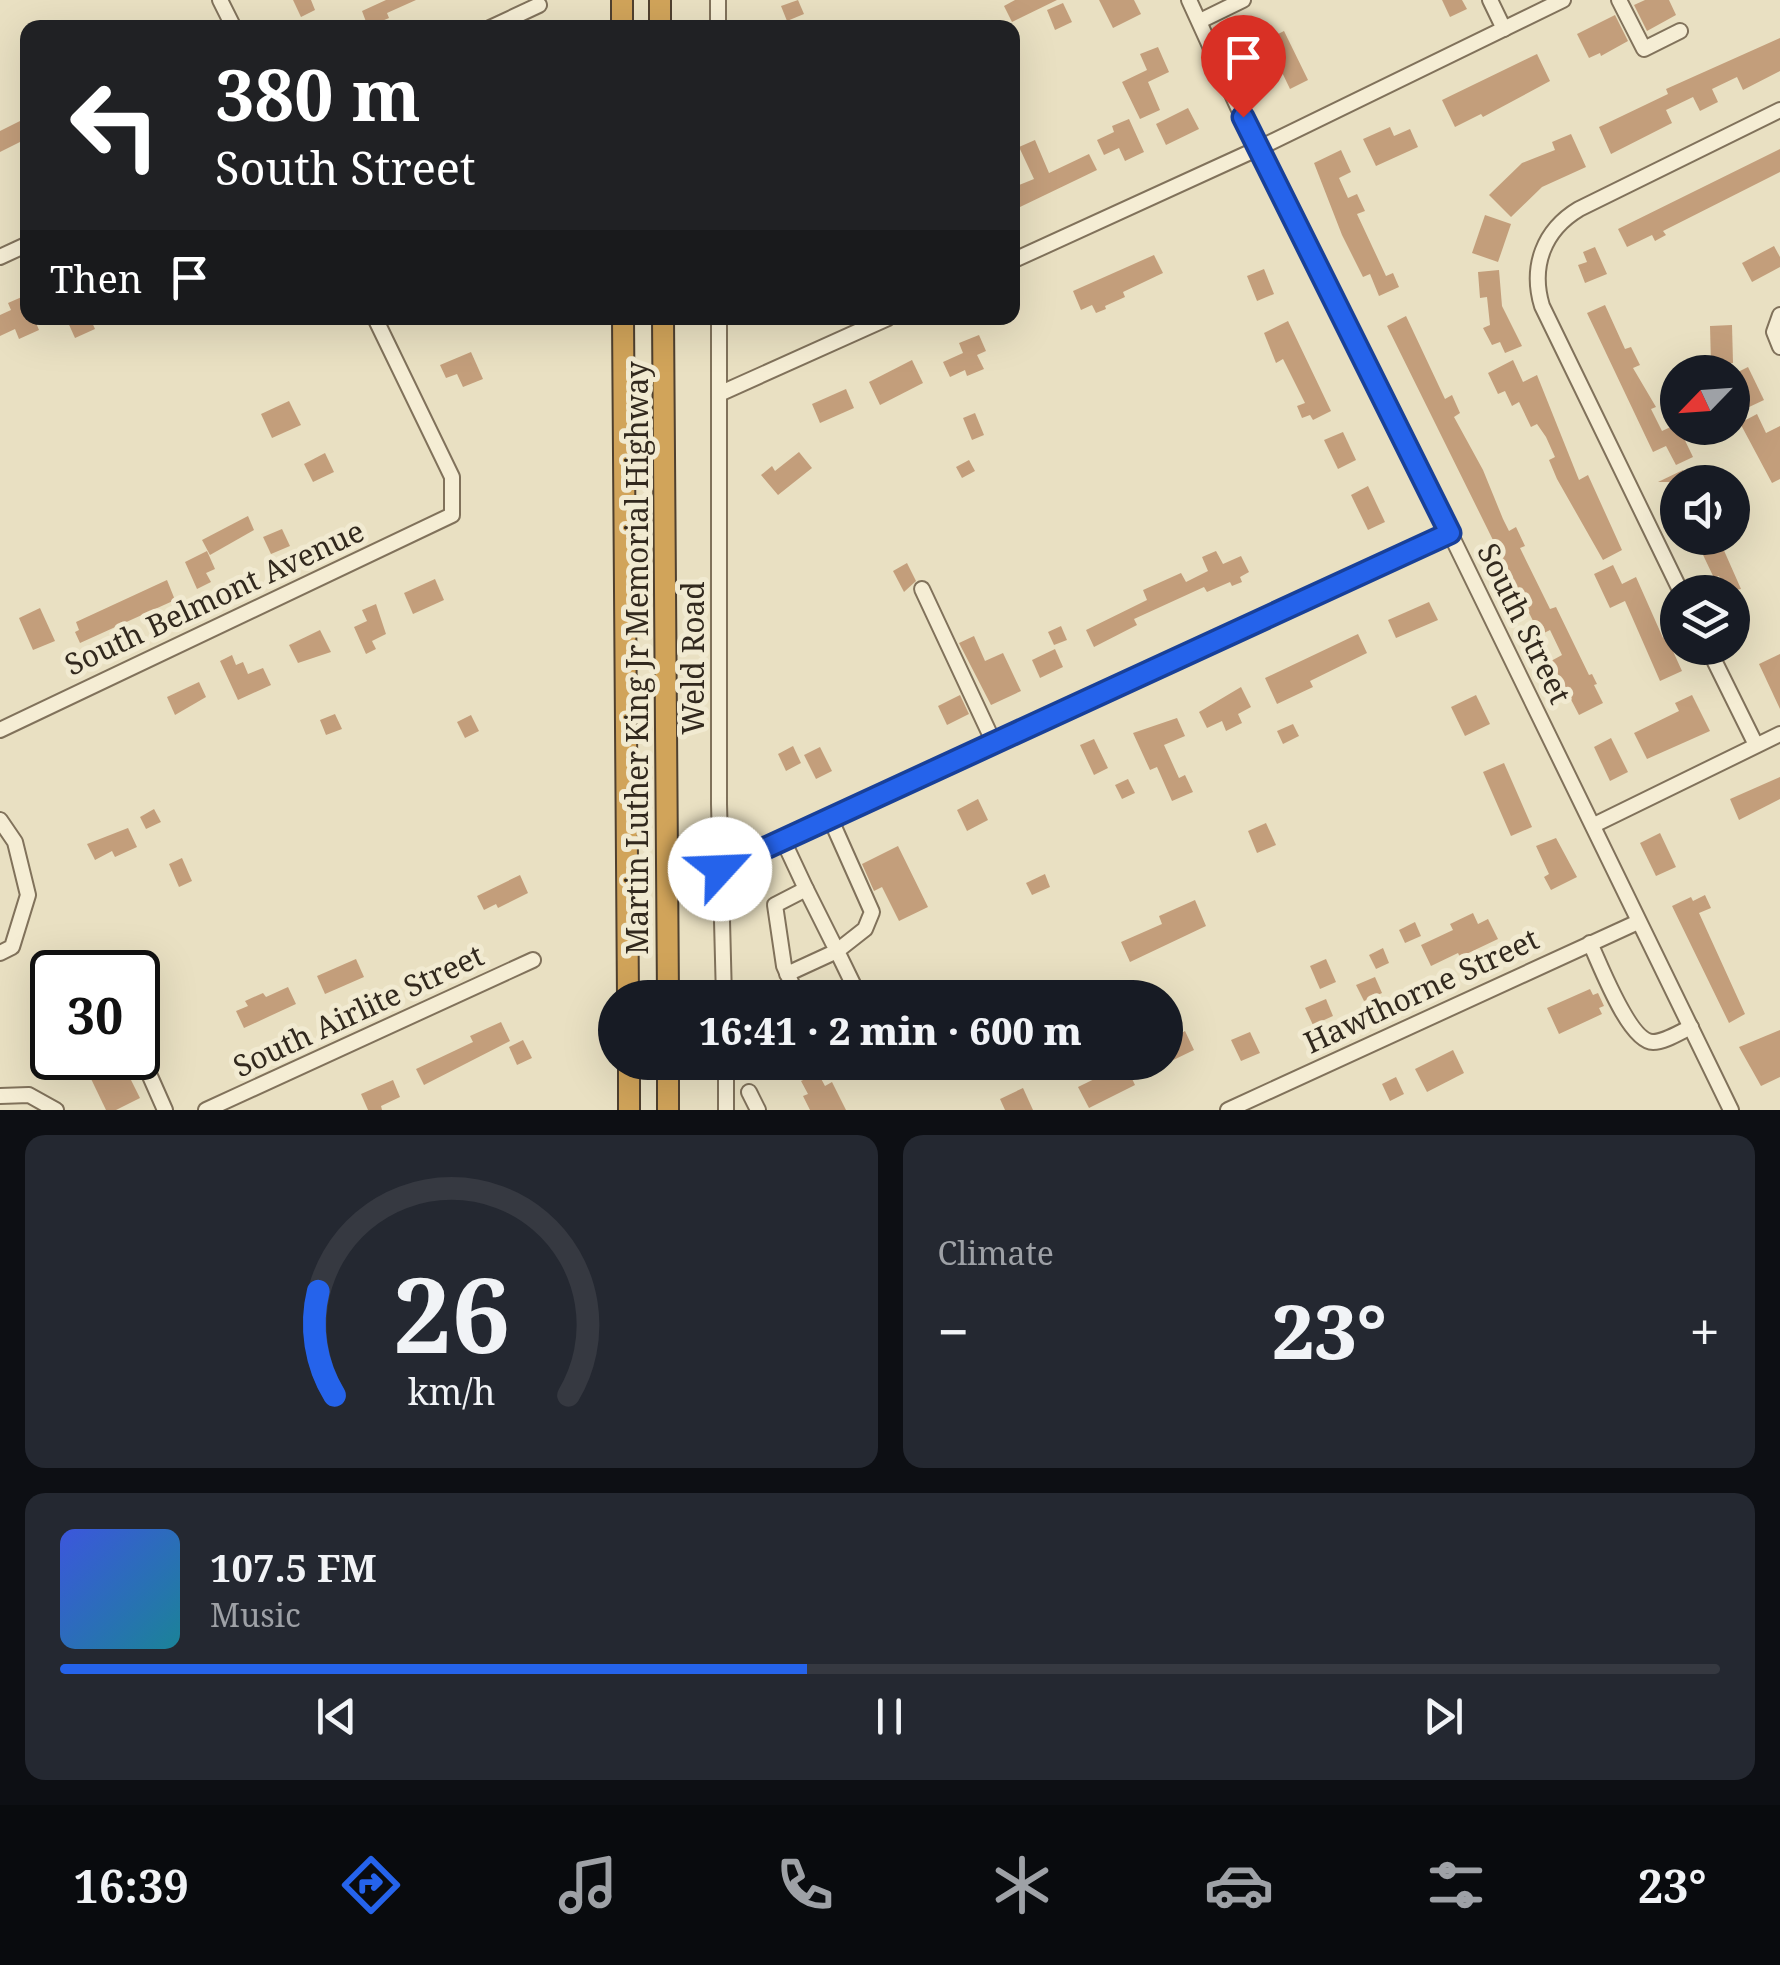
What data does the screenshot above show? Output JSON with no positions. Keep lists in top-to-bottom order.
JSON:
{
  "streets": {
    "highway": ["Martin Luther King Jr Memorial Highway"],
    "street": [
      "South Belmont Avenue",
      "South Street",
      "Weld Road",
      "Hawthorne Street",
      "South Airlite Street"
    ]
  },
  "crossings": [
    ["South Street", "Hawthorne Street"]
  ],
  "north": "bottom left",
  "page": {
    "turn": ["380 m", "South Street"],
    "then": "Then",
    "limit": "30",
    "trip": "16:41 · 2 min · 600 m",
    "tile": "Climate",
    "heat": ["−", "23°", "+"],
    "song": ["107.5 FM", "Music"],
    "tabs": ["16:39", "23°"],
    "gauge": ["26", "km/h"]
  }
}
